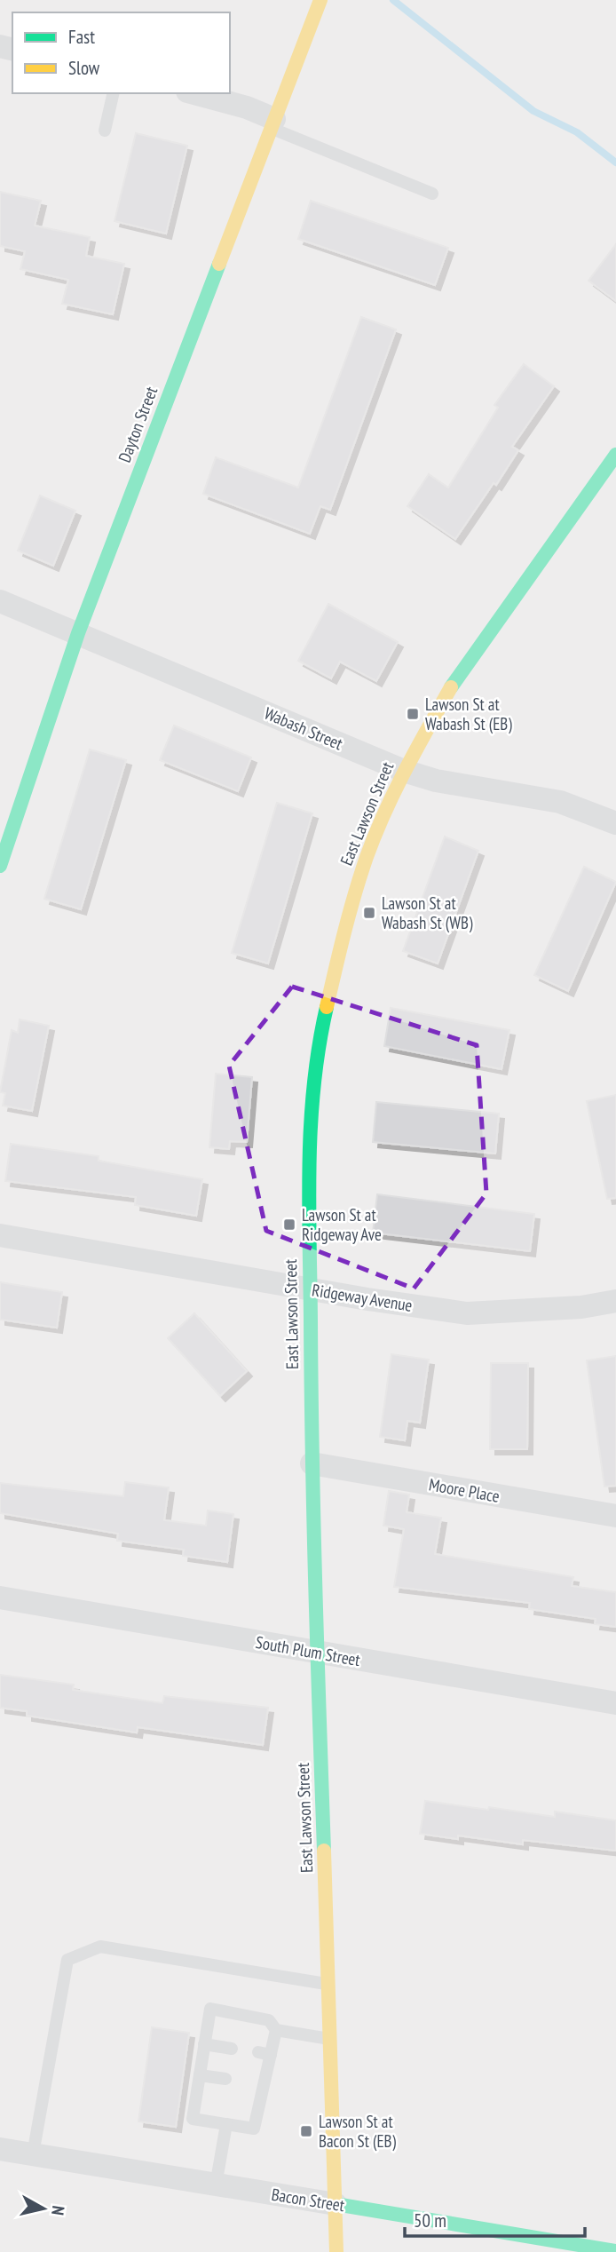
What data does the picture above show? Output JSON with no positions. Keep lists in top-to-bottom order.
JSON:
{
  "streets": {
    "street": [
      "Dayton Street",
      "Wabash Street",
      "East Lawson Street",
      "Ridgeway Avenue",
      "Moore Place",
      "South Plum Street",
      "Bacon Street"
    ]
  },
  "crossings": [
    ["Dayton Street", "Wabash Street"],
    ["Wabash Street", "East Lawson Street"],
    ["East Lawson Street", "Ridgeway Avenue"],
    ["East Lawson Street", "Moore Place"],
    ["East Lawson Street", "South Plum Street"],
    ["East Lawson Street", "Bacon Street"]
  ],
  "places": {
    "transit": [
      "Lawson St at Wabash St (EB)",
      "Lawson St at Wabash St (WB)",
      "Lawson St at Ridgeway Ave",
      "Lawson St at Bacon St (EB)"
    ]
  },
  "legend": ["Fast", "Slow"],
  "scale_bar": "50 m",
  "north": "right"
}
